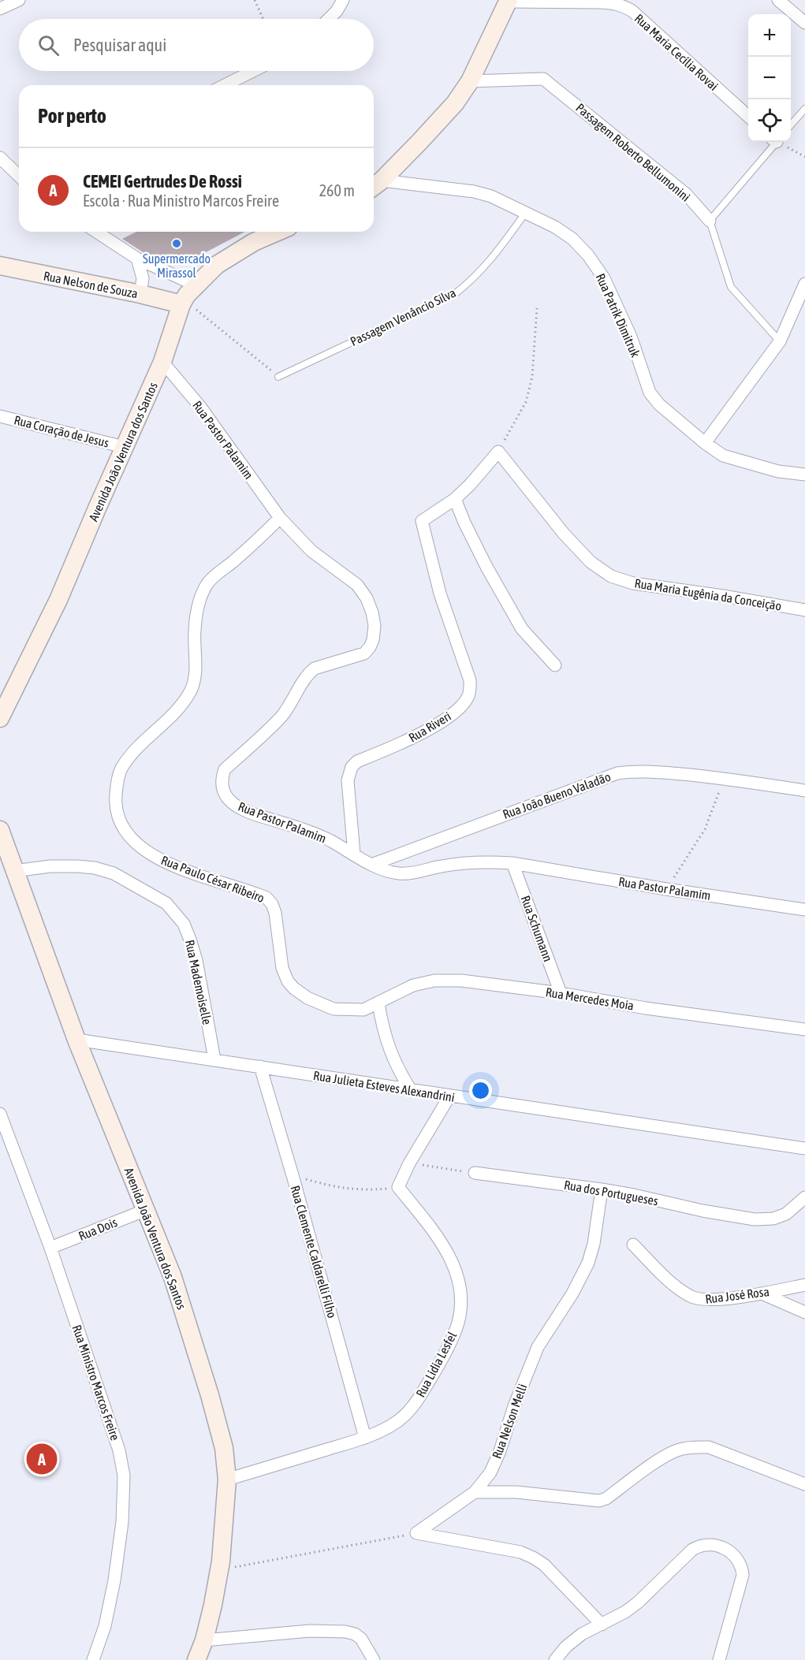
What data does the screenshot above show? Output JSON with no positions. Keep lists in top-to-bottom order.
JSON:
{
  "streets": {
    "main road": ["Rua Nelson de Souza", "Avenida João Ventura dos Santos"],
    "street": [
      "Rua Maria Cecília Rovai",
      "Passagem Roberto Bellumonini",
      "Rua Patrik Dimitruk",
      "Rua Coração de Jesus",
      "Rua Pastor Palamim",
      "Rua Maria Eugênia da Conceição",
      "Rua Riveri",
      "Rua João Bueno Valadão",
      "Rua Paulo César Ribeiro",
      "Rua Schumann",
      "Rua Mademoiselle",
      "Rua Mercedes Moia",
      "Rua Julieta Esteves Alexandrini",
      "Rua dos Portugueses",
      "Rua Dois",
      "Rua Clemente Caldarelli Filho",
      "Rua José Rosa",
      "Rua Lídia Lesfel",
      "Rua Ministro Marcos Freire",
      "Rua Nelson Melli"
    ],
    "lane": ["Passagem Venâncio Silva"]
  },
  "crossings": [
    ["Rua Nelson de Souza", "Avenida João Ventura dos Santos"],
    ["Rua Patrik Dimitruk", "Passagem Venâncio Silva"],
    ["Rua Coração de Jesus", "Avenida João Ventura dos Santos"],
    ["Rua Pastor Palamim", "Avenida João Ventura dos Santos"],
    ["Rua Pastor Palamim", "Rua Riveri"],
    ["Rua Pastor Palamim", "Rua João Bueno Valadão"],
    ["Rua Pastor Palamim", "Rua Paulo César Ribeiro"],
    ["Rua Pastor Palamim", "Rua Schumann"],
    ["Avenida João Ventura dos Santos", "Rua Mademoiselle"],
    ["Avenida João Ventura dos Santos", "Rua Julieta Esteves Alexandrini"],
    ["Avenida João Ventura dos Santos", "Rua Dois"],
    ["Avenida João Ventura dos Santos", "Rua Lídia Lesfel"],
    ["Rua Paulo César Ribeiro", "Rua Mercedes Moia"],
    ["Rua Schumann", "Rua Mercedes Moia"],
    ["Rua Mademoiselle", "Rua Julieta Esteves Alexandrini"],
    ["Rua Julieta Esteves Alexandrini", "Rua Clemente Caldarelli Filho"],
    ["Rua dos Portugueses", "Rua Nelson Melli"],
    ["Rua Dois", "Rua Ministro Marcos Freire"],
    ["Rua Clemente Caldarelli Filho", "Rua Lídia Lesfel"]
  ],
  "places": ["Supermercado Mirassol"],
  "page": {
    "map_buttons": ["+", "−"],
    "search": "Pesquisar aqui",
    "heading": "Por perto",
    "list": [
      {
        "mark": "A",
        "name": "CEMEI Gertrudes De Rossi",
        "note": "Escola · Rua Ministro Marcos Freire",
        "value": "260 m"
      }
    ],
    "pins": "A"
  }
}
